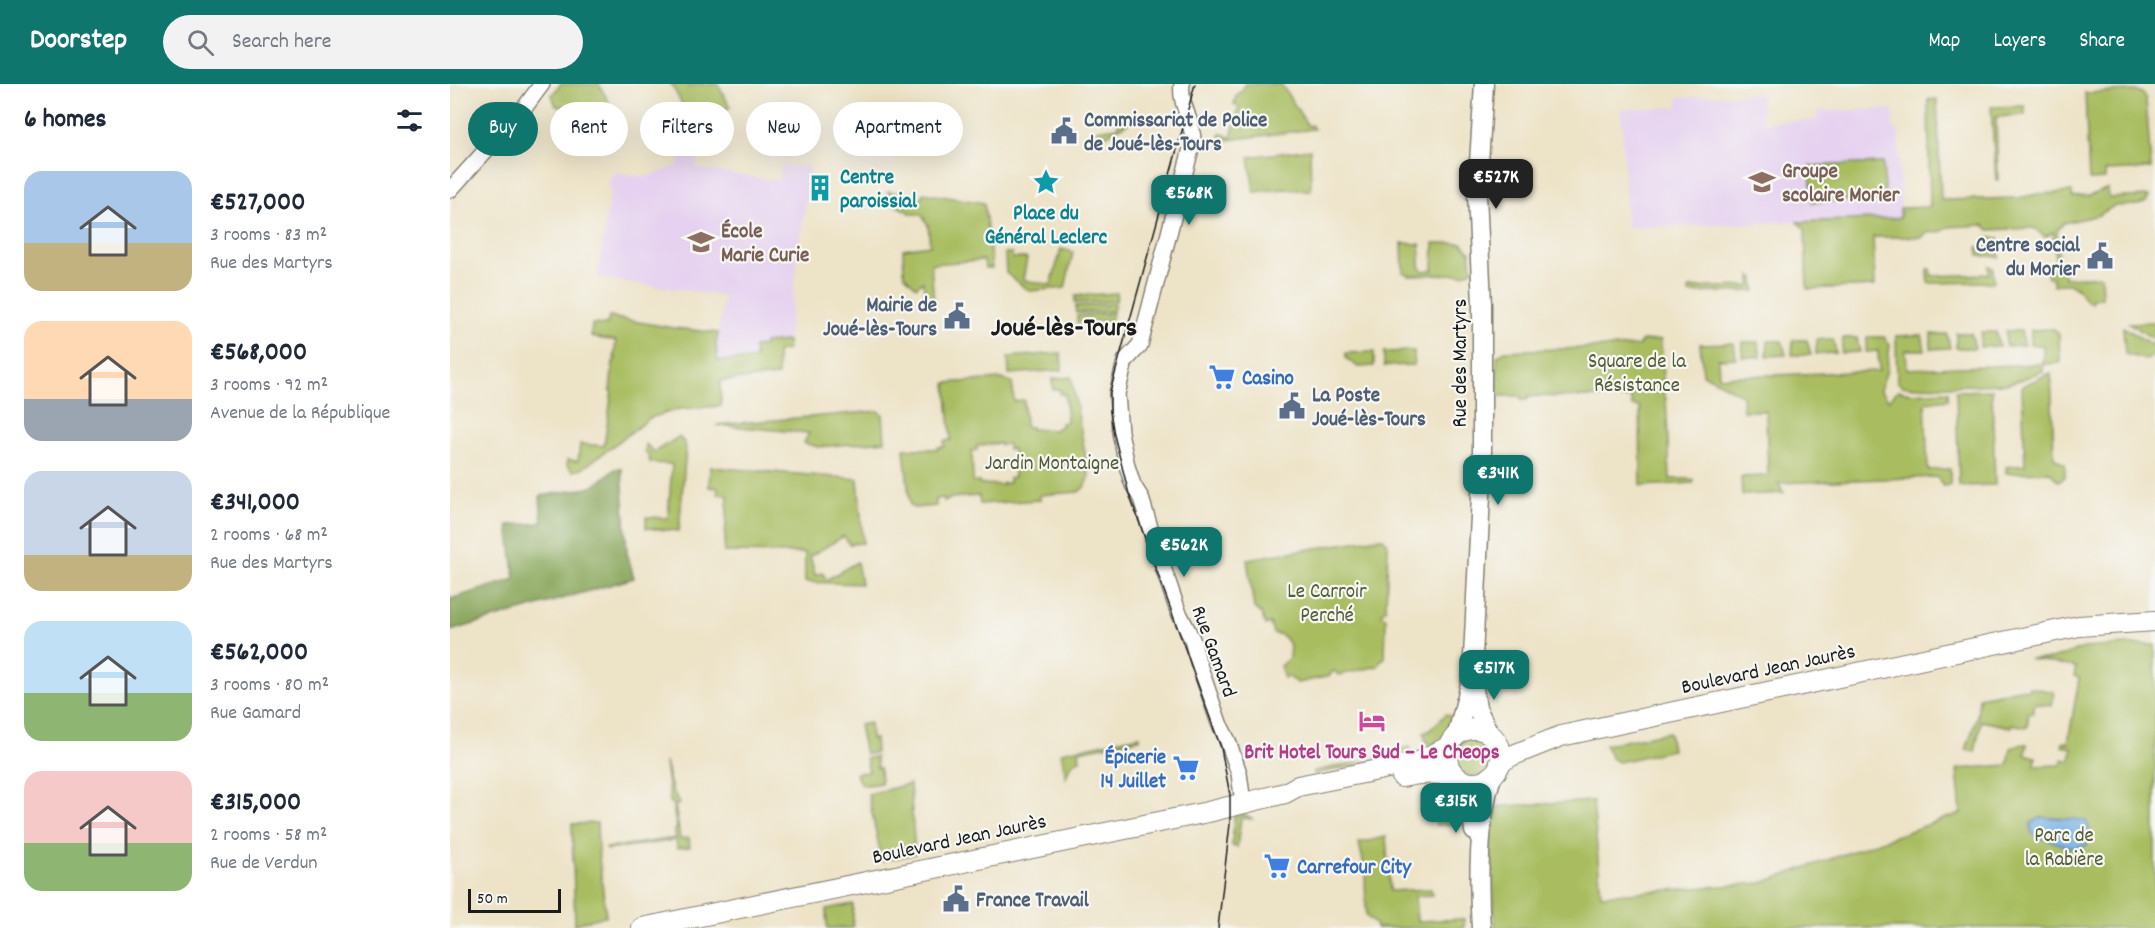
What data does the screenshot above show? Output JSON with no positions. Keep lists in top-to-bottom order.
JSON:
{
  "streets": {
    "main road": ["Rue des Martyrs", "Boulevard Jean Jaurès"],
    "street": ["Rue Gamard"]
  },
  "crossings": [
    ["Rue des Martyrs", "Boulevard Jean Jaurès"],
    ["Rue Gamard", "Boulevard Jean Jaurès"]
  ],
  "districts": ["Joué-lès-Tours"],
  "parks": [
    "Square de la Résistance",
    "Jardin Montaigne",
    "Le Carroir Perché",
    "Parc de la Rabière"
  ],
  "places": {
    "public building": [
      "Commissariat de Police de Joué-lès-Tours",
      "Centre social du Morier",
      "Mairie de Joué-lès-Tours",
      "La Poste Joué-lès-Tours",
      "France Travail"
    ],
    "place": ["Place du Général Leclerc"],
    "school or university": ["Groupe scolaire Morier", "École Marie Curie"],
    "building": ["Centre paroissial"],
    "supermarket": ["Casino", "Épicerie 14 Juillet", "Carrefour City"],
    "hotel": ["Brit Hotel Tours Sud – Le Cheops"]
  },
  "scale_bar": "50 m",
  "page": {
    "header": "Doorstep",
    "search": "Search here",
    "nav": ["Map", "Layers", "Share"],
    "heading": "6 homes",
    "chip": [
      "Buy",
      "Rent",
      "Filters",
      "New",
      "Apartment"
    ],
    "list": [
      {
        "name": "€527,000",
        "note": "3 rooms · 83 m² · Rue des Martyrs"
      },
      {
        "name": "€568,000",
        "note": "3 rooms · 92 m² · Avenue de la République"
      },
      {
        "name": "€341,000",
        "note": "2 rooms · 68 m² · Rue des Martyrs"
      },
      {
        "name": "€562,000",
        "note": "3 rooms · 80 m² · Rue Gamard"
      },
      {
        "name": "€315,000",
        "note": "2 rooms · 58 m² · Rue de Verdun"
      }
    ],
    "price": [
      "€527K",
      "€568K",
      "€341K",
      "€562K",
      "€517K",
      "€315K"
    ],
    "scale": "50 m"
  }
}
